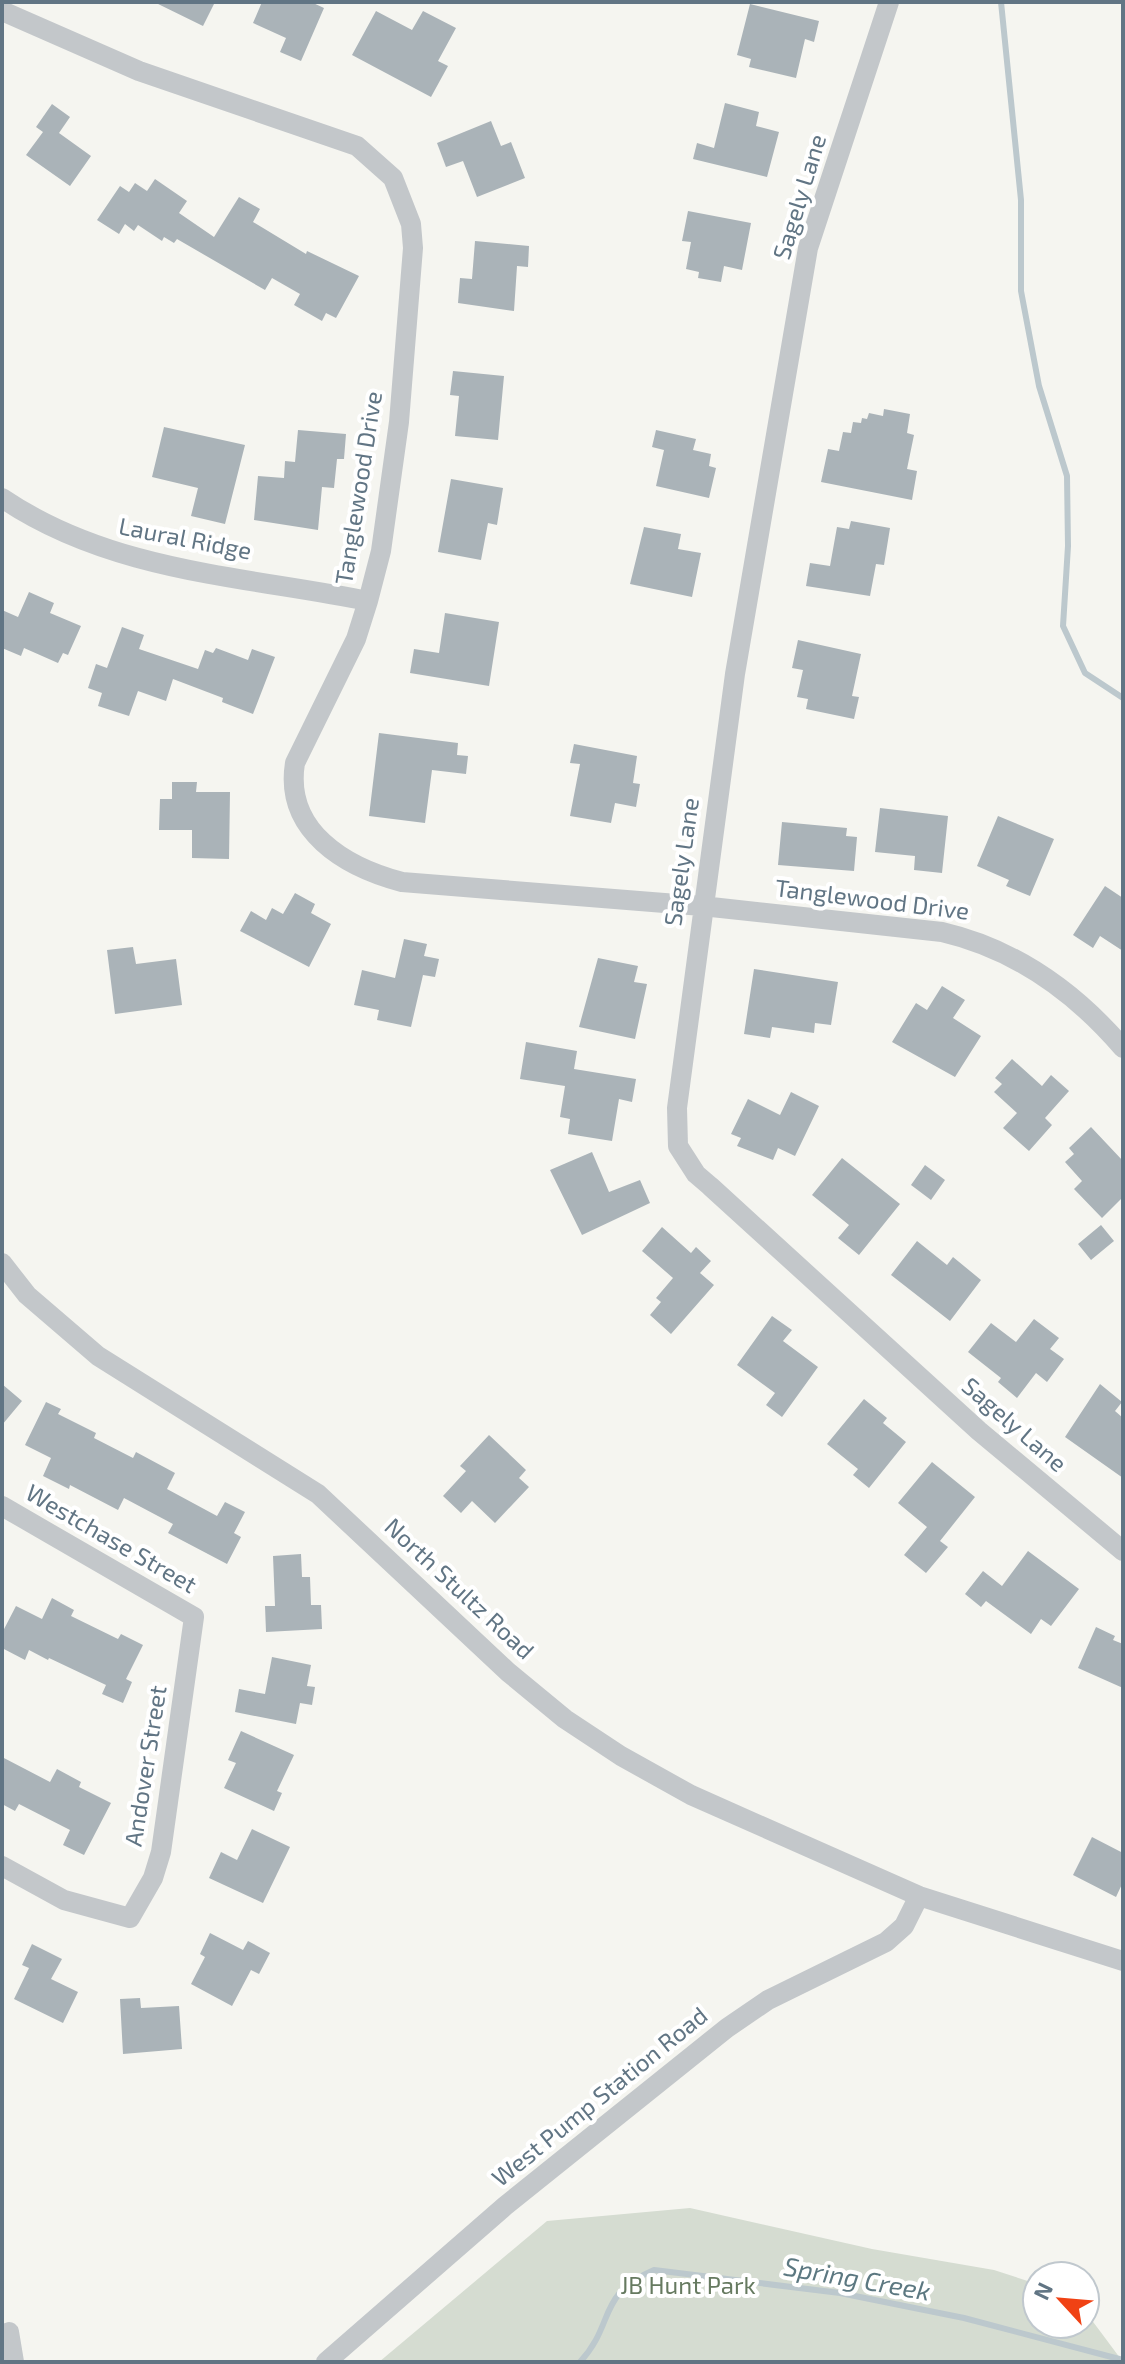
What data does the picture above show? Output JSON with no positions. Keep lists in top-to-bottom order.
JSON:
{
  "streets": {
    "street": [
      "Sagely Lane",
      "Tanglewood Drive",
      "Laural Ridge",
      "Westchase Street",
      "North Stultz Road",
      "Andover Street",
      "West Pump Station Road"
    ]
  },
  "crossings": [
    ["Sagely Lane", "Tanglewood Drive"],
    ["Tanglewood Drive", "Laural Ridge"],
    ["Westchase Street", "Andover Street"],
    ["North Stultz Road", "West Pump Station Road"]
  ],
  "water": ["Spring Creek"],
  "parks": ["JB Hunt Park"],
  "north": "top left"
}
